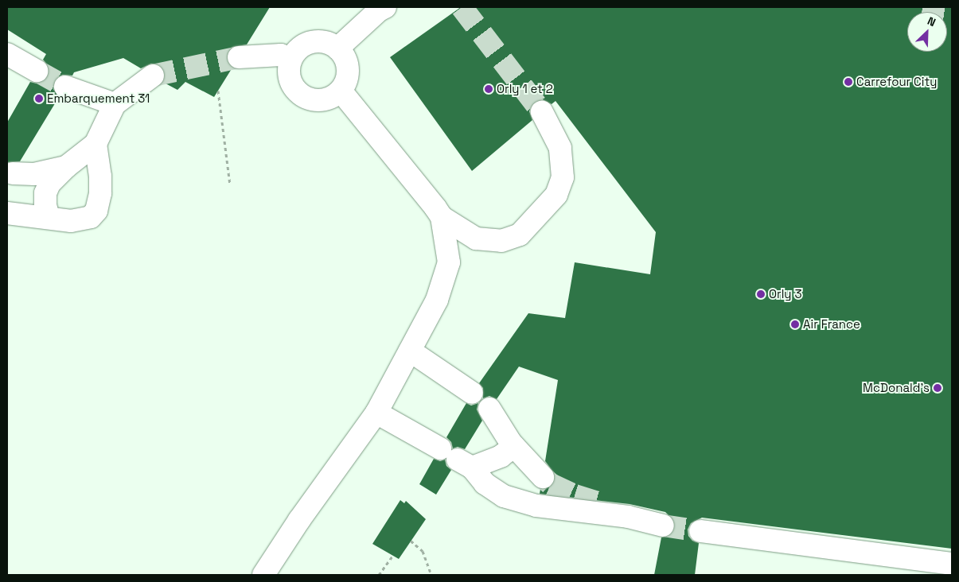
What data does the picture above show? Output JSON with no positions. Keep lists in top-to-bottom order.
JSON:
{
  "places": [
    "Carrefour City",
    "Orly 1 et 2",
    "Embarquement 31",
    "Orly 3",
    "Air France",
    "McDonald's"
  ],
  "north": "top right"
}
